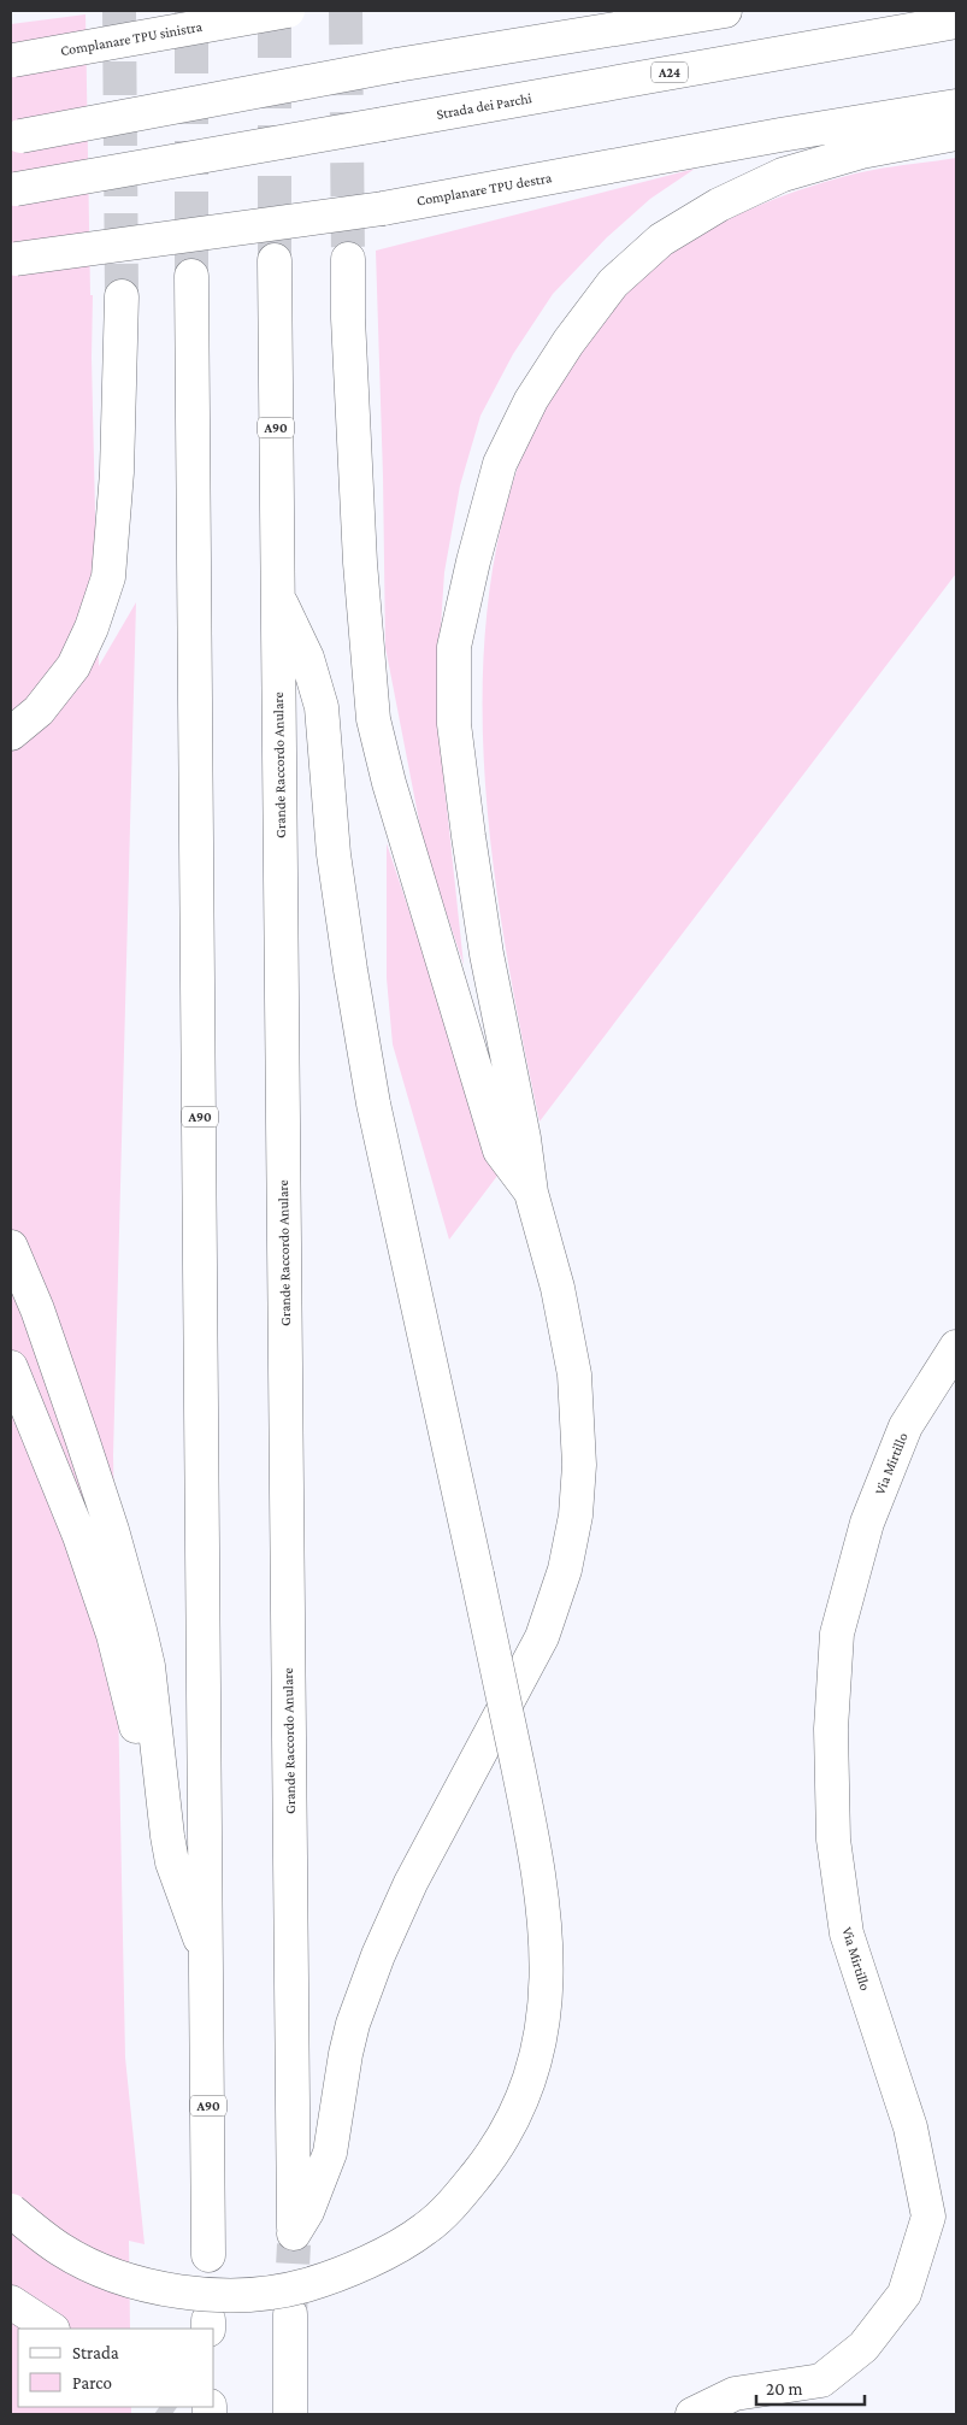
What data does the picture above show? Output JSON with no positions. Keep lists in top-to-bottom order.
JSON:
{
  "streets": {
    "main road": [
      "Complanare TPU sinistra",
      "A24",
      "Strada dei Parchi",
      "Complanare TPU destra",
      "A90",
      "Grande Raccordo Anulare",
      "Via Mirtillo"
    ]
  },
  "legend": ["Strada", "Parco"],
  "scale_bar": "20 m"
}
